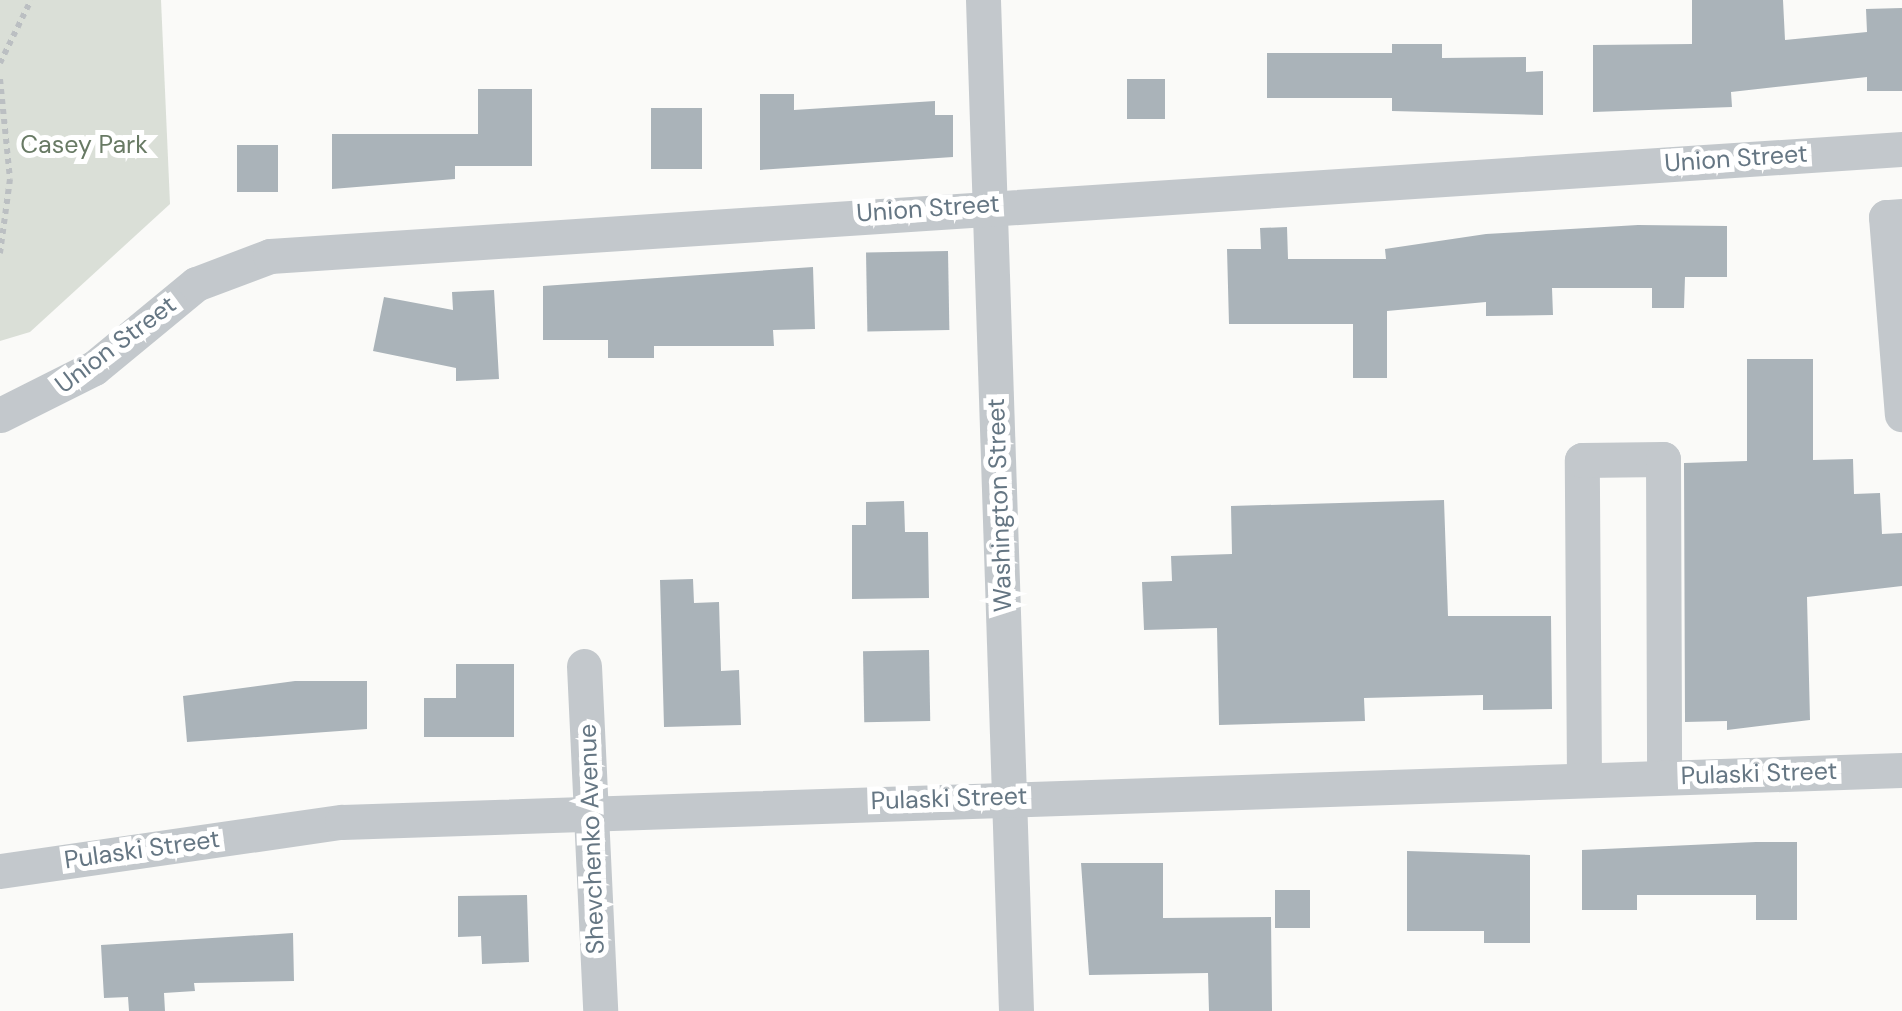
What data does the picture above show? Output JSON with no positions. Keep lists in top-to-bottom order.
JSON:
{
  "streets": {
    "street": [
      "Union Street",
      "Washington Street",
      "Pulaski Street",
      "Shevchenko Avenue"
    ]
  },
  "crossings": [
    ["Union Street", "Washington Street"],
    ["Washington Street", "Pulaski Street"],
    ["Pulaski Street", "Shevchenko Avenue"]
  ],
  "parks": ["Casey Park"]
}
